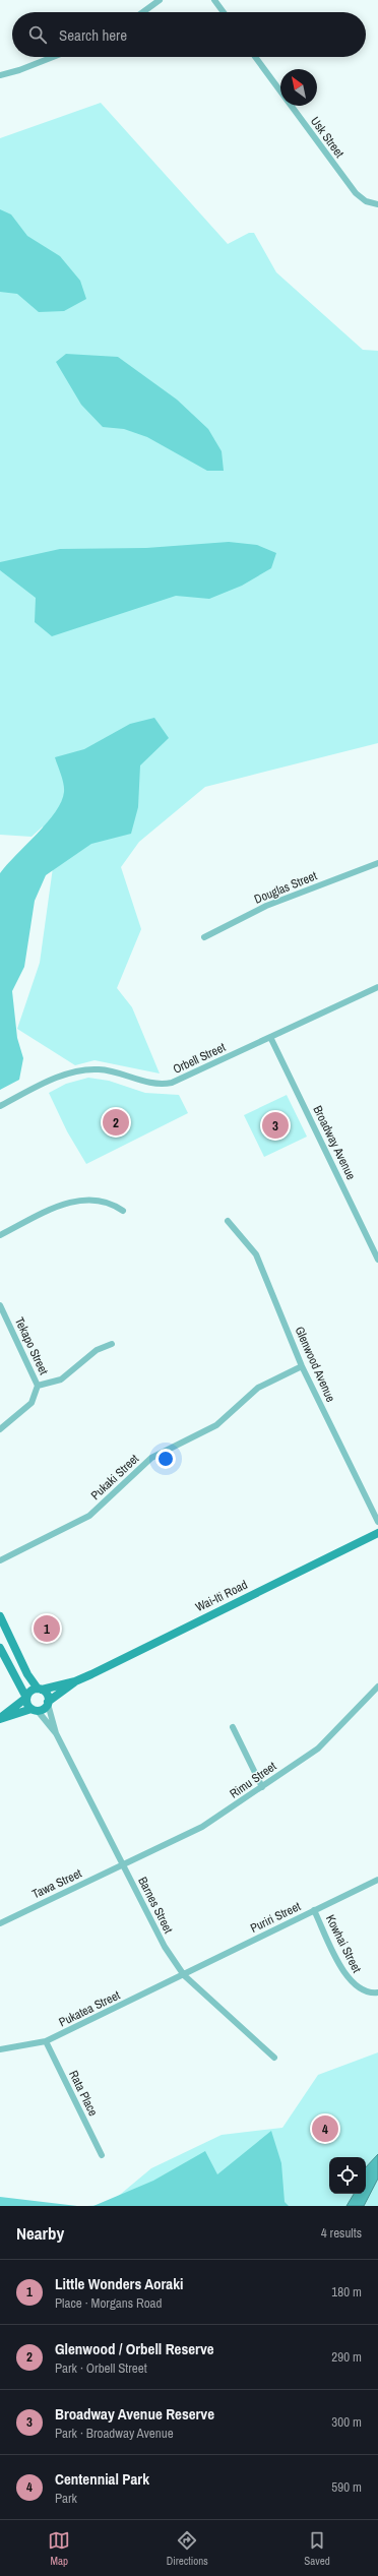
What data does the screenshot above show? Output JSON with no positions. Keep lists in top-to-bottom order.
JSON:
{
  "streets": {
    "street": [
      "Usk Street",
      "Douglas Street",
      "Orbell Street",
      "Broadway Avenue",
      "Tekapo Street",
      "Glenwood Avenue",
      "Pukaki Street",
      "Wai-Iti Road",
      "Rimu Street",
      "Tawa Street",
      "Barnes Street",
      "Puriri Street",
      "Kowhai Street",
      "Pukatea Street",
      "Rata Place"
    ]
  },
  "crossings": [
    ["Orbell Street", "Broadway Avenue"],
    ["Glenwood Avenue", "Pukaki Street"],
    ["Wai-Iti Road", "Barnes Street"],
    ["Rimu Street", "Tawa Street"],
    ["Rimu Street", "Barnes Street"],
    ["Tawa Street", "Barnes Street"],
    ["Barnes Street", "Puriri Street"],
    ["Barnes Street", "Pukatea Street"],
    ["Puriri Street", "Kowhai Street"],
    ["Puriri Street", "Pukatea Street"],
    ["Pukatea Street", "Rata Place"]
  ],
  "north": "top left",
  "page": {
    "search": "Search here",
    "pins": [
      "2",
      "3",
      "1",
      "4"
    ],
    "heading": ["Nearby", "4 results"],
    "list": [
      {
        "mark": "1",
        "name": "Little Wonders Aoraki",
        "note": "Place · Morgans Road",
        "value": "180 m"
      },
      {
        "mark": "2",
        "name": "Glenwood / Orbell Reserve",
        "note": "Park · Orbell Street",
        "value": "290 m"
      },
      {
        "mark": "3",
        "name": "Broadway Avenue Reserve",
        "note": "Park · Broadway Avenue",
        "value": "300 m"
      },
      {
        "mark": "4",
        "name": "Centennial Park",
        "note": "Park",
        "value": "590 m"
      }
    ],
    "nav": ["Map", "Directions", "Saved"]
  }
}
